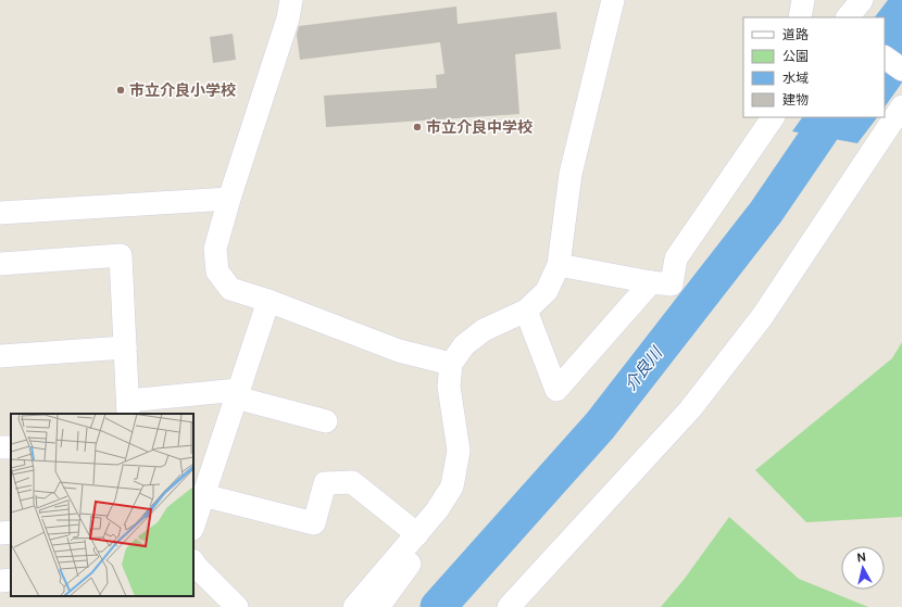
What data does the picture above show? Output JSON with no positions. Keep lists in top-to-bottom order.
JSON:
{
  "water": ["介良川"],
  "places": ["市立介良小学校", "市立介良中学校"],
  "legend": [
    "道路",
    "公園",
    "水域",
    "建物"
  ],
  "north": "top"
}
